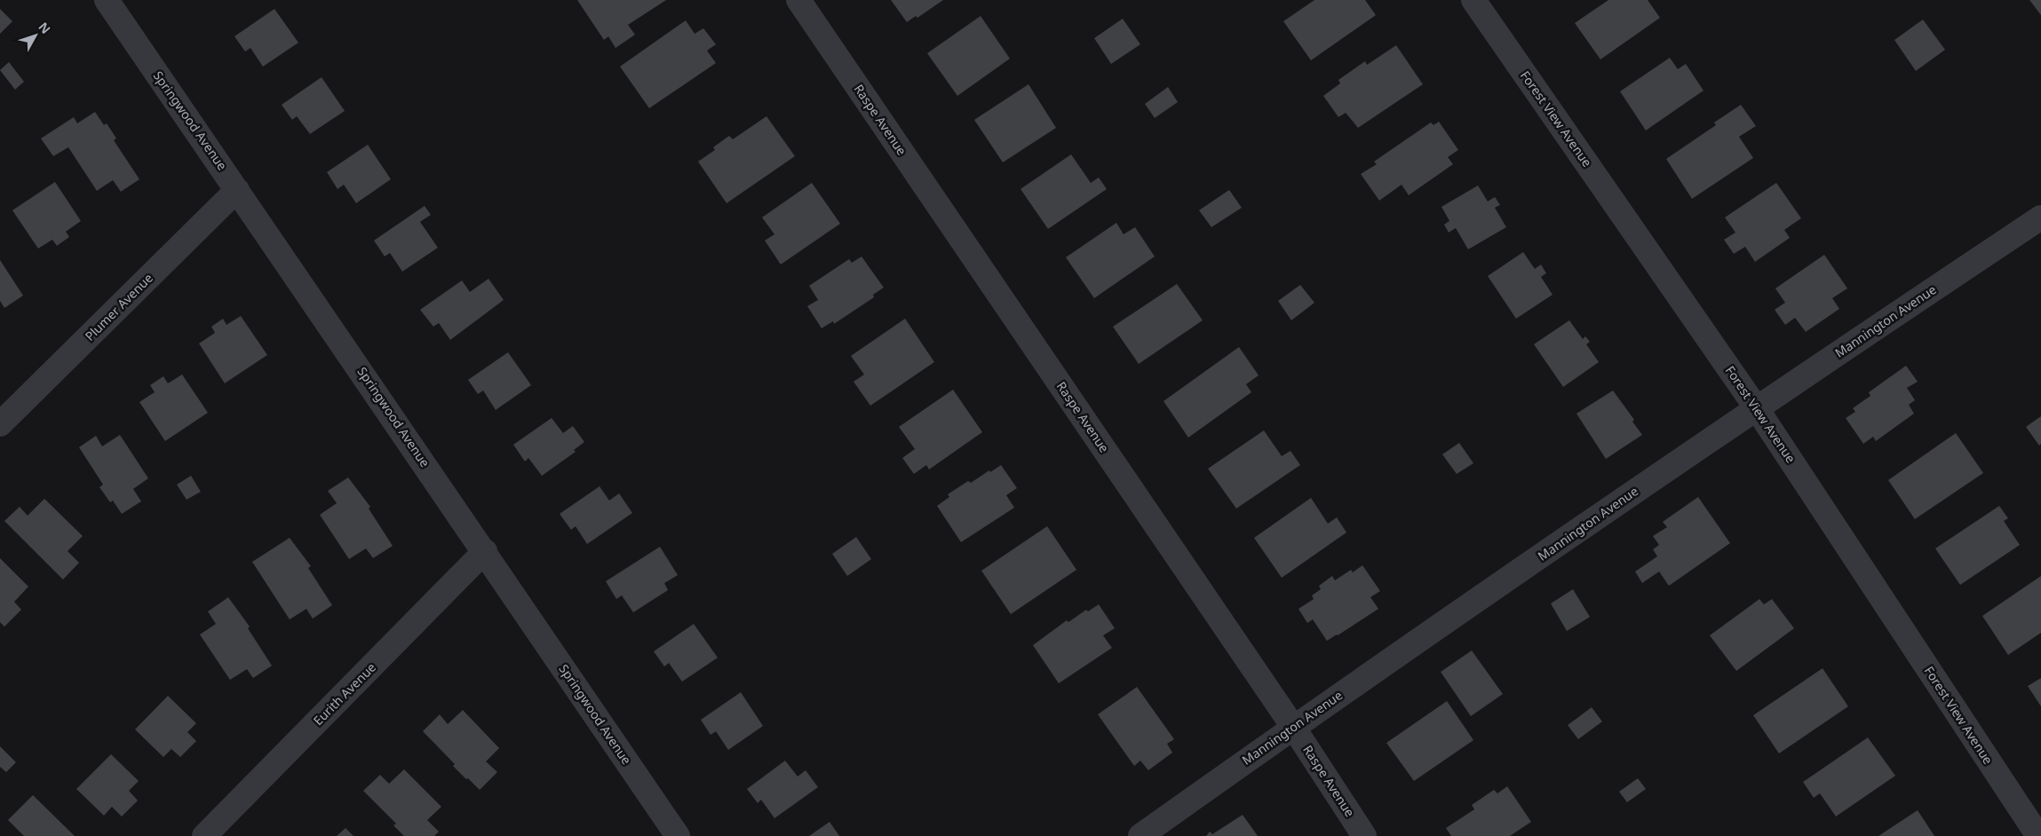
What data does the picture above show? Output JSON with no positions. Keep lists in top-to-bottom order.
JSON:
{
  "streets": {
    "street": [
      "Forest View Avenue",
      "Raspe Avenue",
      "Springwood Avenue",
      "Plumer Avenue",
      "Mannington Avenue",
      "Eurith Avenue"
    ]
  },
  "crossings": [
    ["Forest View Avenue", "Mannington Avenue"],
    ["Raspe Avenue", "Mannington Avenue"],
    ["Springwood Avenue", "Plumer Avenue"],
    ["Springwood Avenue", "Eurith Avenue"]
  ],
  "north": "top right"
}
